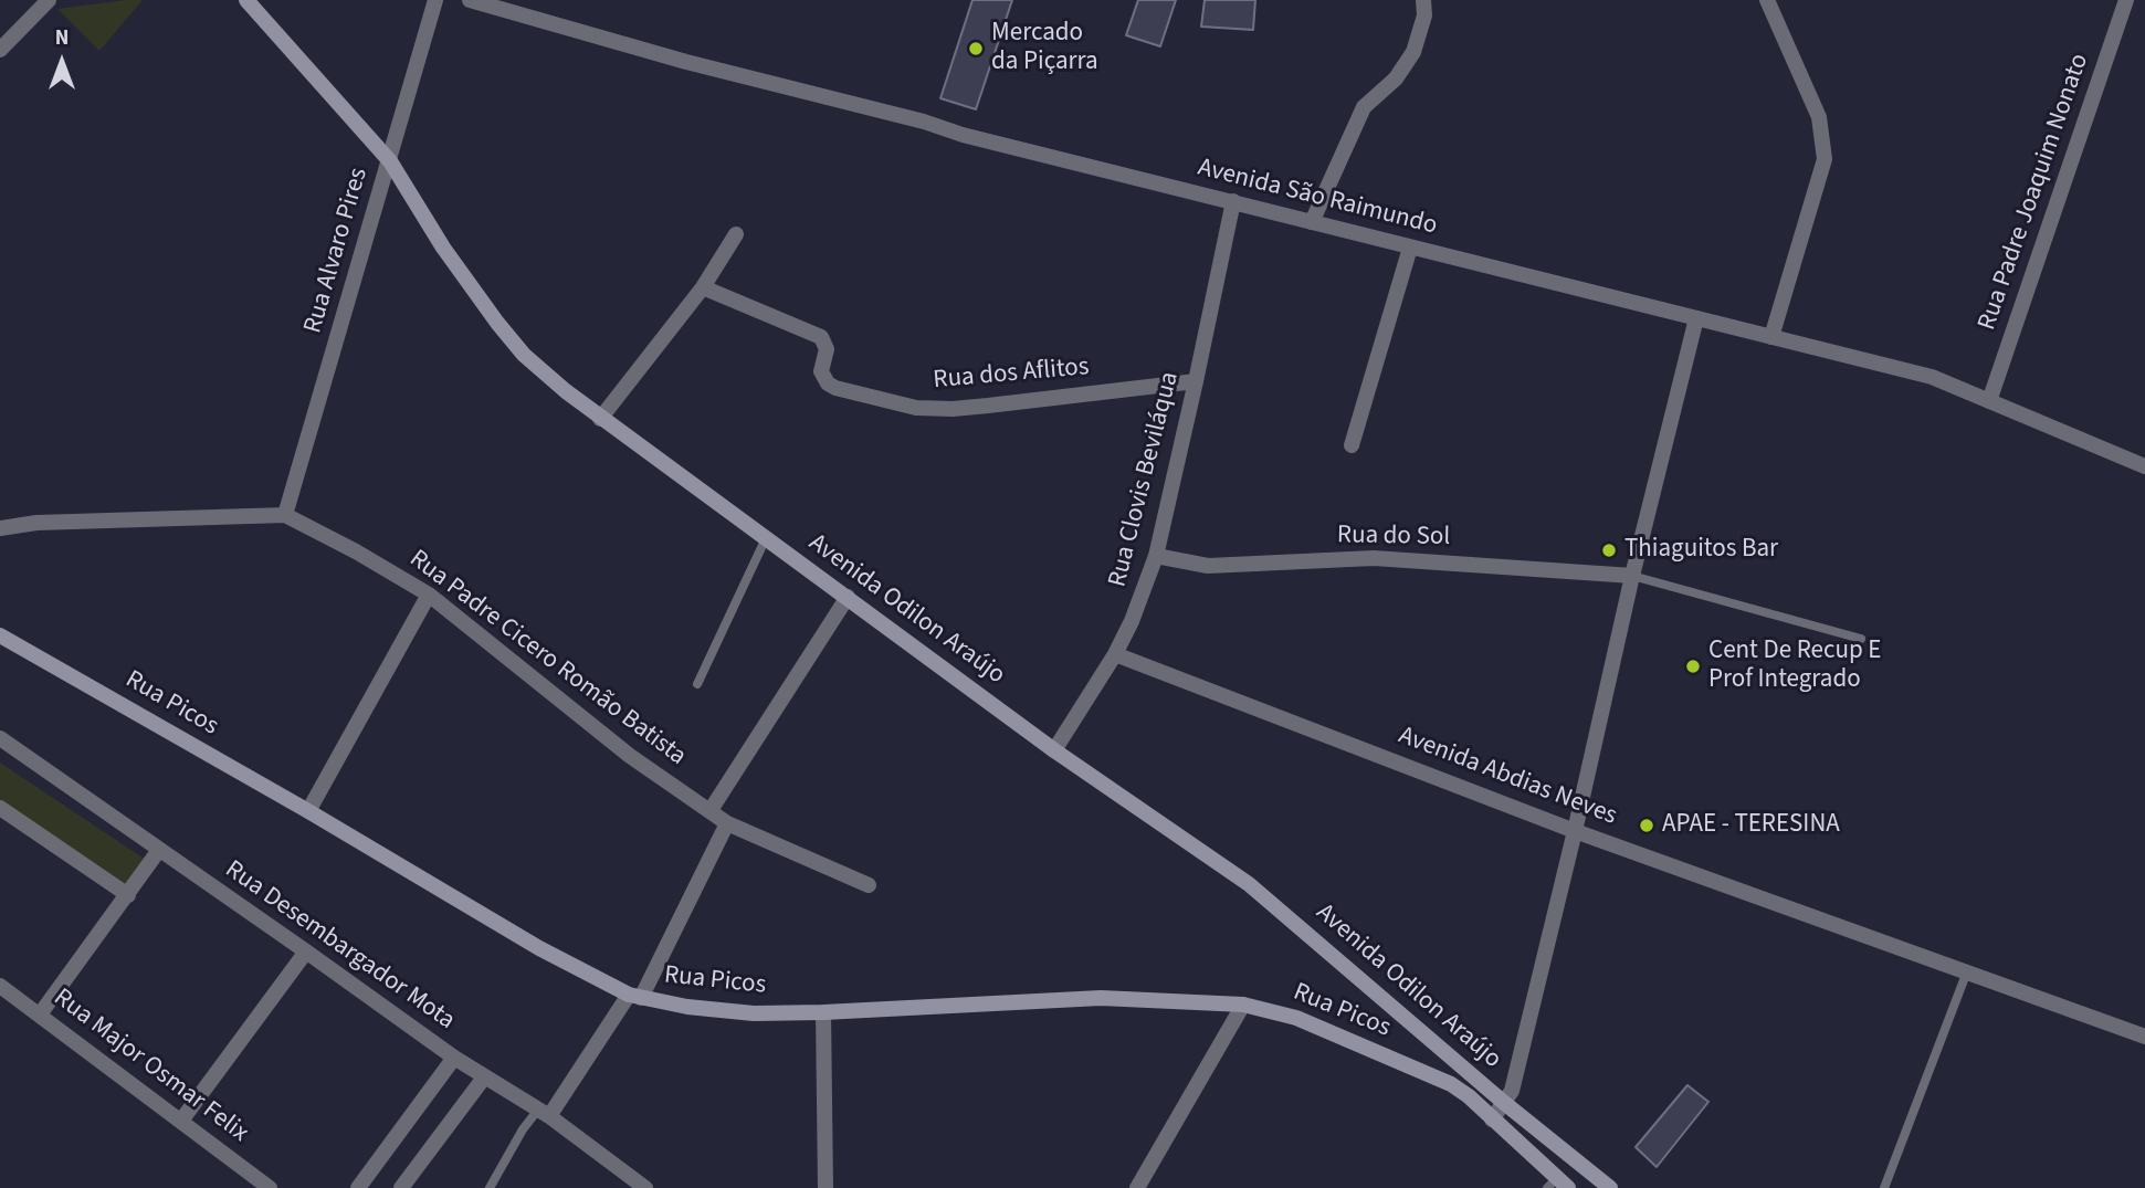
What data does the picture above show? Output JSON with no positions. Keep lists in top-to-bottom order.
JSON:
{
  "streets": {
    "main road": ["Avenida Odilon Araújo", "Rua Picos"],
    "street": [
      "Rua Padre Joaquim Nonato",
      "Avenida São Raimundo",
      "Rua Alvaro Pires",
      "Rua dos Aflitos",
      "Rua Clovis Beviláqua",
      "Rua do Sol",
      "Rua Padre Cicero Romão Batista",
      "Avenida Abdias Neves",
      "Rua Desembargador Mota",
      "Rua Major Osmar Felix"
    ]
  },
  "crossings": [
    ["Rua Padre Joaquim Nonato", "Avenida São Raimundo"],
    ["Avenida São Raimundo", "Rua Clovis Beviláqua"],
    ["Rua Alvaro Pires", "Avenida Odilon Araújo"],
    ["Rua Alvaro Pires", "Rua Padre Cicero Romão Batista"],
    ["Rua dos Aflitos", "Rua Clovis Beviláqua"],
    ["Rua Clovis Beviláqua", "Rua do Sol"],
    ["Rua Clovis Beviláqua", "Avenida Odilon Araújo"],
    ["Rua Clovis Beviláqua", "Avenida Abdias Neves"]
  ],
  "places": [
    "Mercado da Piçarra",
    "Thiaguitos Bar",
    "Cent De Recup E Prof Integrado",
    "APAE - TERESINA"
  ],
  "north": "top"
}
